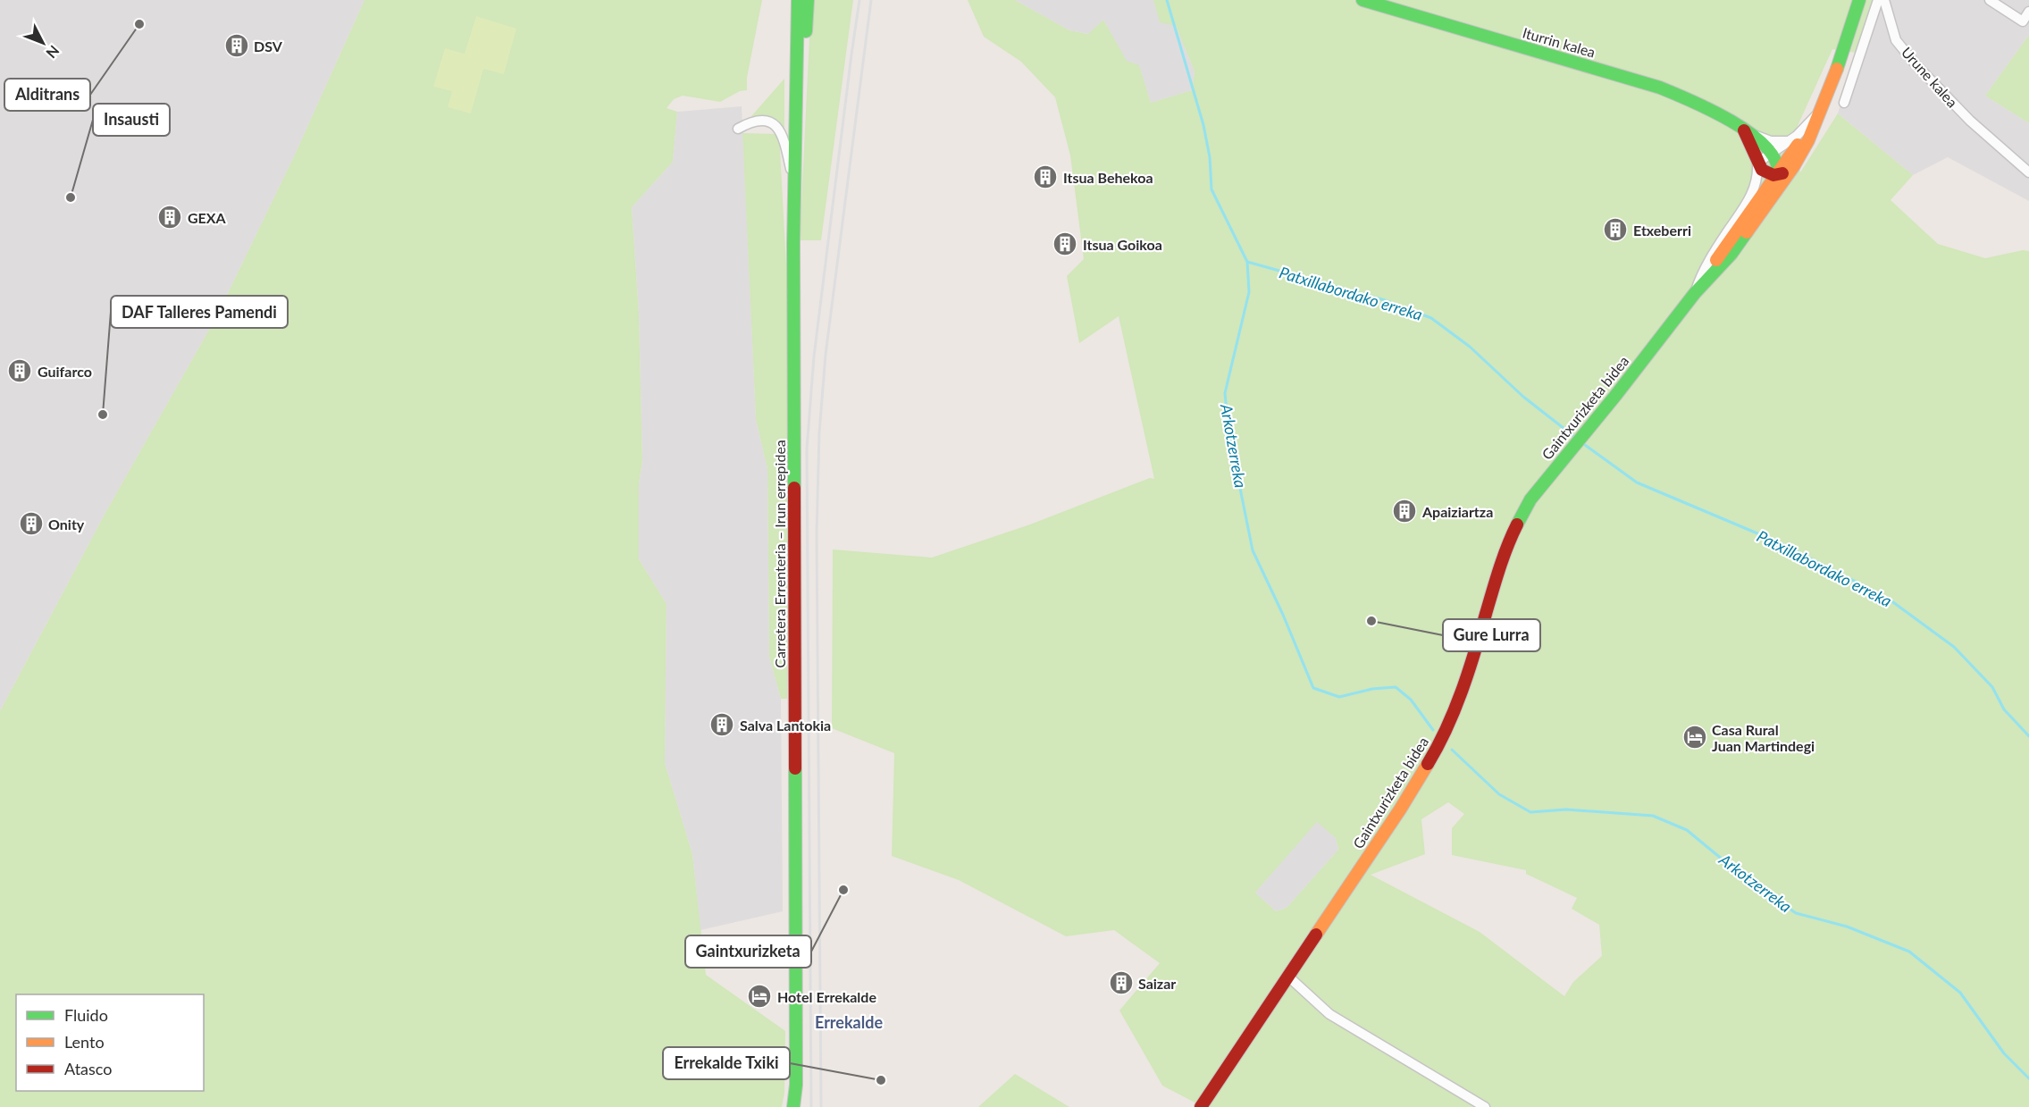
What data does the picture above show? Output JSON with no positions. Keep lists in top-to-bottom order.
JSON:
{
  "streets": {
    "main road": ["Iturrin kalea", "Gaintxurizketa bidea", "Carretera Errenteria – Irun errepidea"],
    "street": ["Urune kalea"]
  },
  "crossings": [
    ["Iturrin kalea", "Gaintxurizketa bidea"]
  ],
  "districts": ["Errekalde"],
  "water": ["Patxillabordako erreka", "Arkotzerreka"],
  "places": {
    "other": [
      "Alditrans",
      "Insausti",
      "DAF Talleres Pamendi",
      "Gure Lurra",
      "Gaintxurizketa",
      "Errekalde Txiki"
    ],
    "building": [
      "DSV",
      "Itsua Behekoa",
      "GEXA",
      "Etxeberri",
      "Itsua Goikoa",
      "Guifarco",
      "Apaiziartza",
      "Onity",
      "Salva Lantokia",
      "Saizar"
    ],
    "hotel": ["Casa Rural Juan Martindegi", "Hotel Errekalde"]
  },
  "legend": ["Fluido", "Lento", "Atasco"],
  "north": "bottom right"
}
